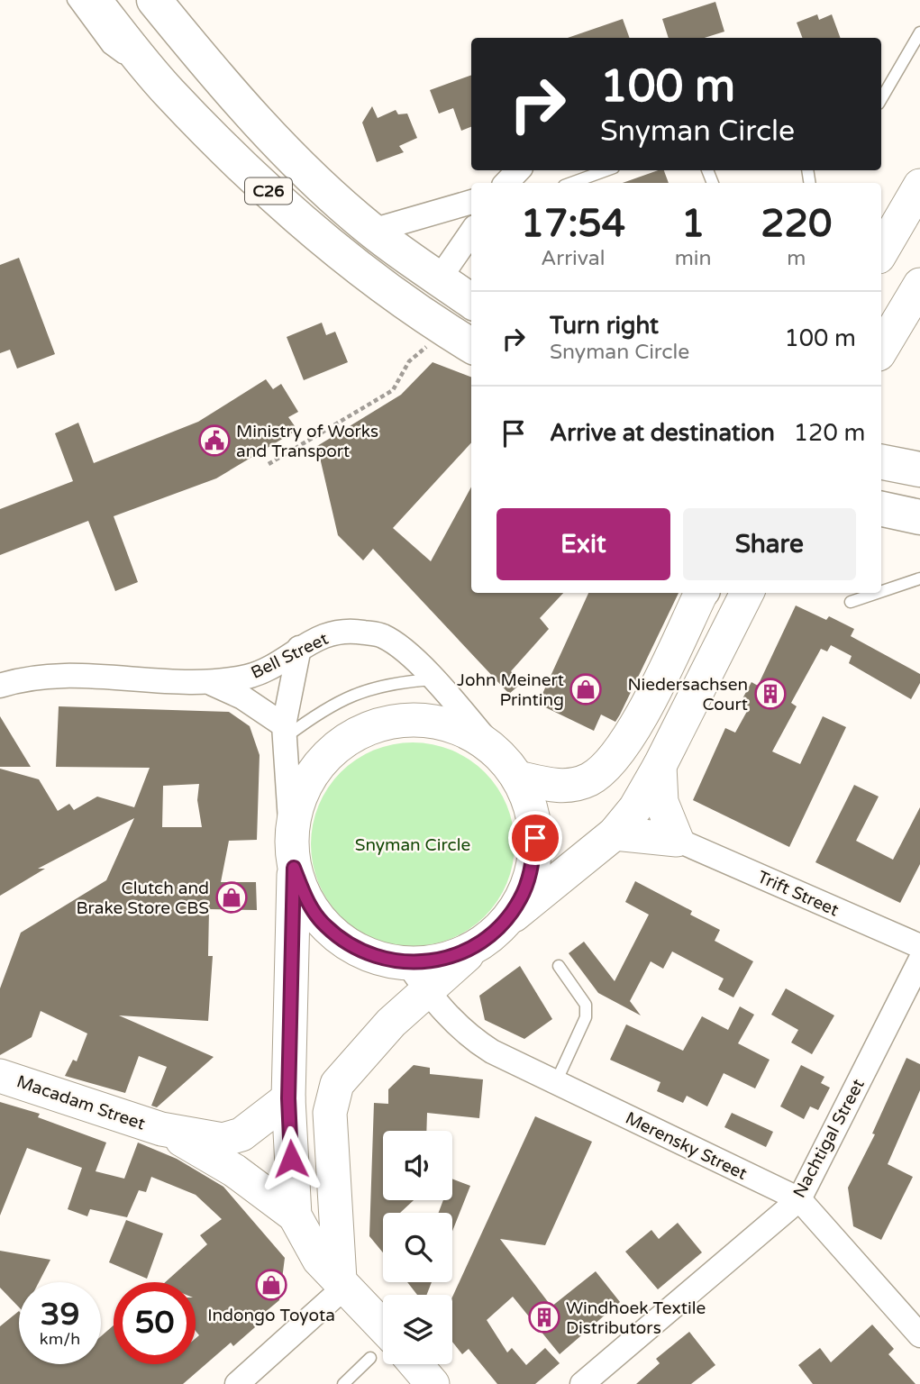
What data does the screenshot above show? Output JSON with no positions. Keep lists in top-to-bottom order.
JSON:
{
  "streets": {
    "main road": ["C26", "Macadam Street"],
    "street": [
      "Bell Street",
      "Trift Street",
      "Nachtigal Street",
      "Merensky Street"
    ]
  },
  "crossings": [
    ["Nachtigal Street", "Merensky Street"]
  ],
  "parks": ["Snyman Circle"],
  "places": {
    "public building": ["Ministry of Works and Transport"],
    "shop": ["John Meinert Printing", "Clutch and Brake Store CBS", "Indongo Toyota"],
    "building": ["Niedersachsen Court", "Windhoek Textile Distributors"]
  },
  "page": {
    "turn": ["100 m", "Snyman Circle"],
    "eta": [
      "17:54",
      "Arrival",
      "1",
      "min",
      "220",
      "m"
    ],
    "list": [
      {
        "name": "Turn right",
        "note": "Snyman Circle",
        "value": "100 m"
      },
      {
        "name": "Arrive at destination",
        "value": "120 m"
      }
    ],
    "buttons": ["Exit", "Share"],
    "speed": "39 km/h",
    "limit": "50"
  }
}
